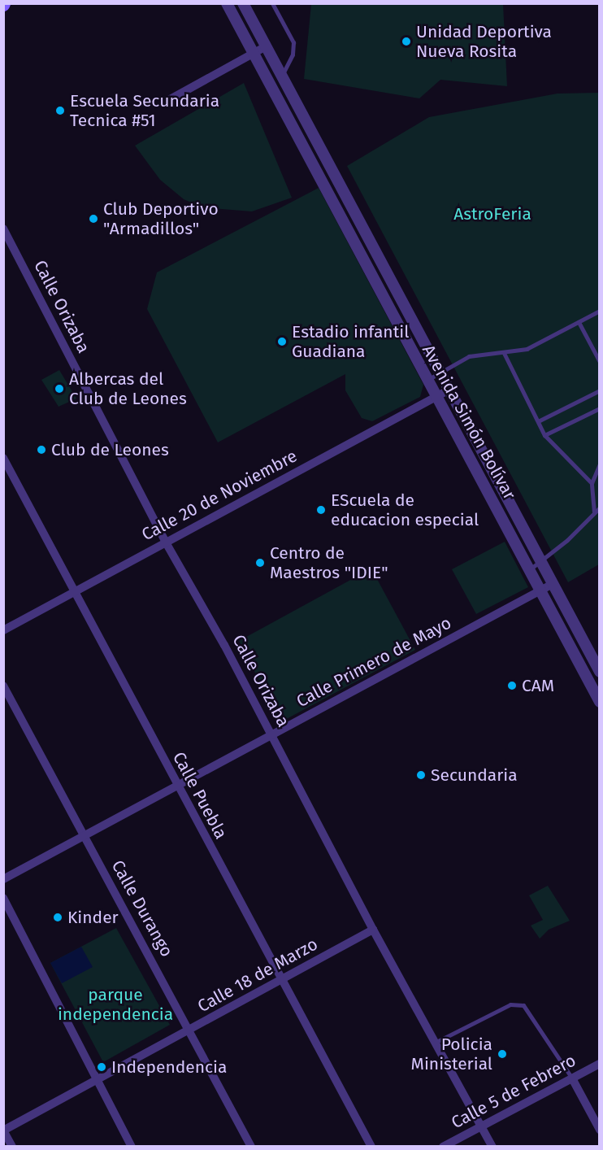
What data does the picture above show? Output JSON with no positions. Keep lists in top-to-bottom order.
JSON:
{
  "streets": {
    "street": [
      "Calle Orizaba",
      "Avenida Simón Bolívar",
      "Calle 20 de Noviembre",
      "Calle Primero de Mayo",
      "Calle Puebla",
      "Calle Durango",
      "Calle 18 de Marzo",
      "Calle 5 de Febrero"
    ]
  },
  "crossings": [
    ["Calle Orizaba", "Calle 20 de Noviembre"],
    ["Calle Orizaba", "Calle Primero de Mayo"],
    ["Calle Orizaba", "Calle 18 de Marzo"],
    ["Calle Orizaba", "Calle 5 de Febrero"],
    ["Avenida Simón Bolívar", "Calle 20 de Noviembre"],
    ["Avenida Simón Bolívar", "Calle Primero de Mayo"],
    ["Calle 20 de Noviembre", "Calle Puebla"],
    ["Calle Primero de Mayo", "Calle Puebla"],
    ["Calle Primero de Mayo", "Calle Durango"],
    ["Calle Puebla", "Calle 18 de Marzo"],
    ["Calle Durango", "Calle 18 de Marzo"]
  ],
  "parks": ["AstroFeria", "parque independencia"],
  "places": [
    "Unidad Deportiva Nueva Rosita",
    "Escuela Secundaria Tecnica #51",
    "Club Deportivo \"Armadillos\"",
    "Estadio infantil Guadiana",
    "Albercas del Club de Leones",
    "Club de Leones",
    "EScuela de educacion especial",
    "Centro de Maestros \"IDIE\"",
    "CAM",
    "Secundaria",
    "Kinder",
    "Policia Ministerial",
    "Independencia"
  ]
}
